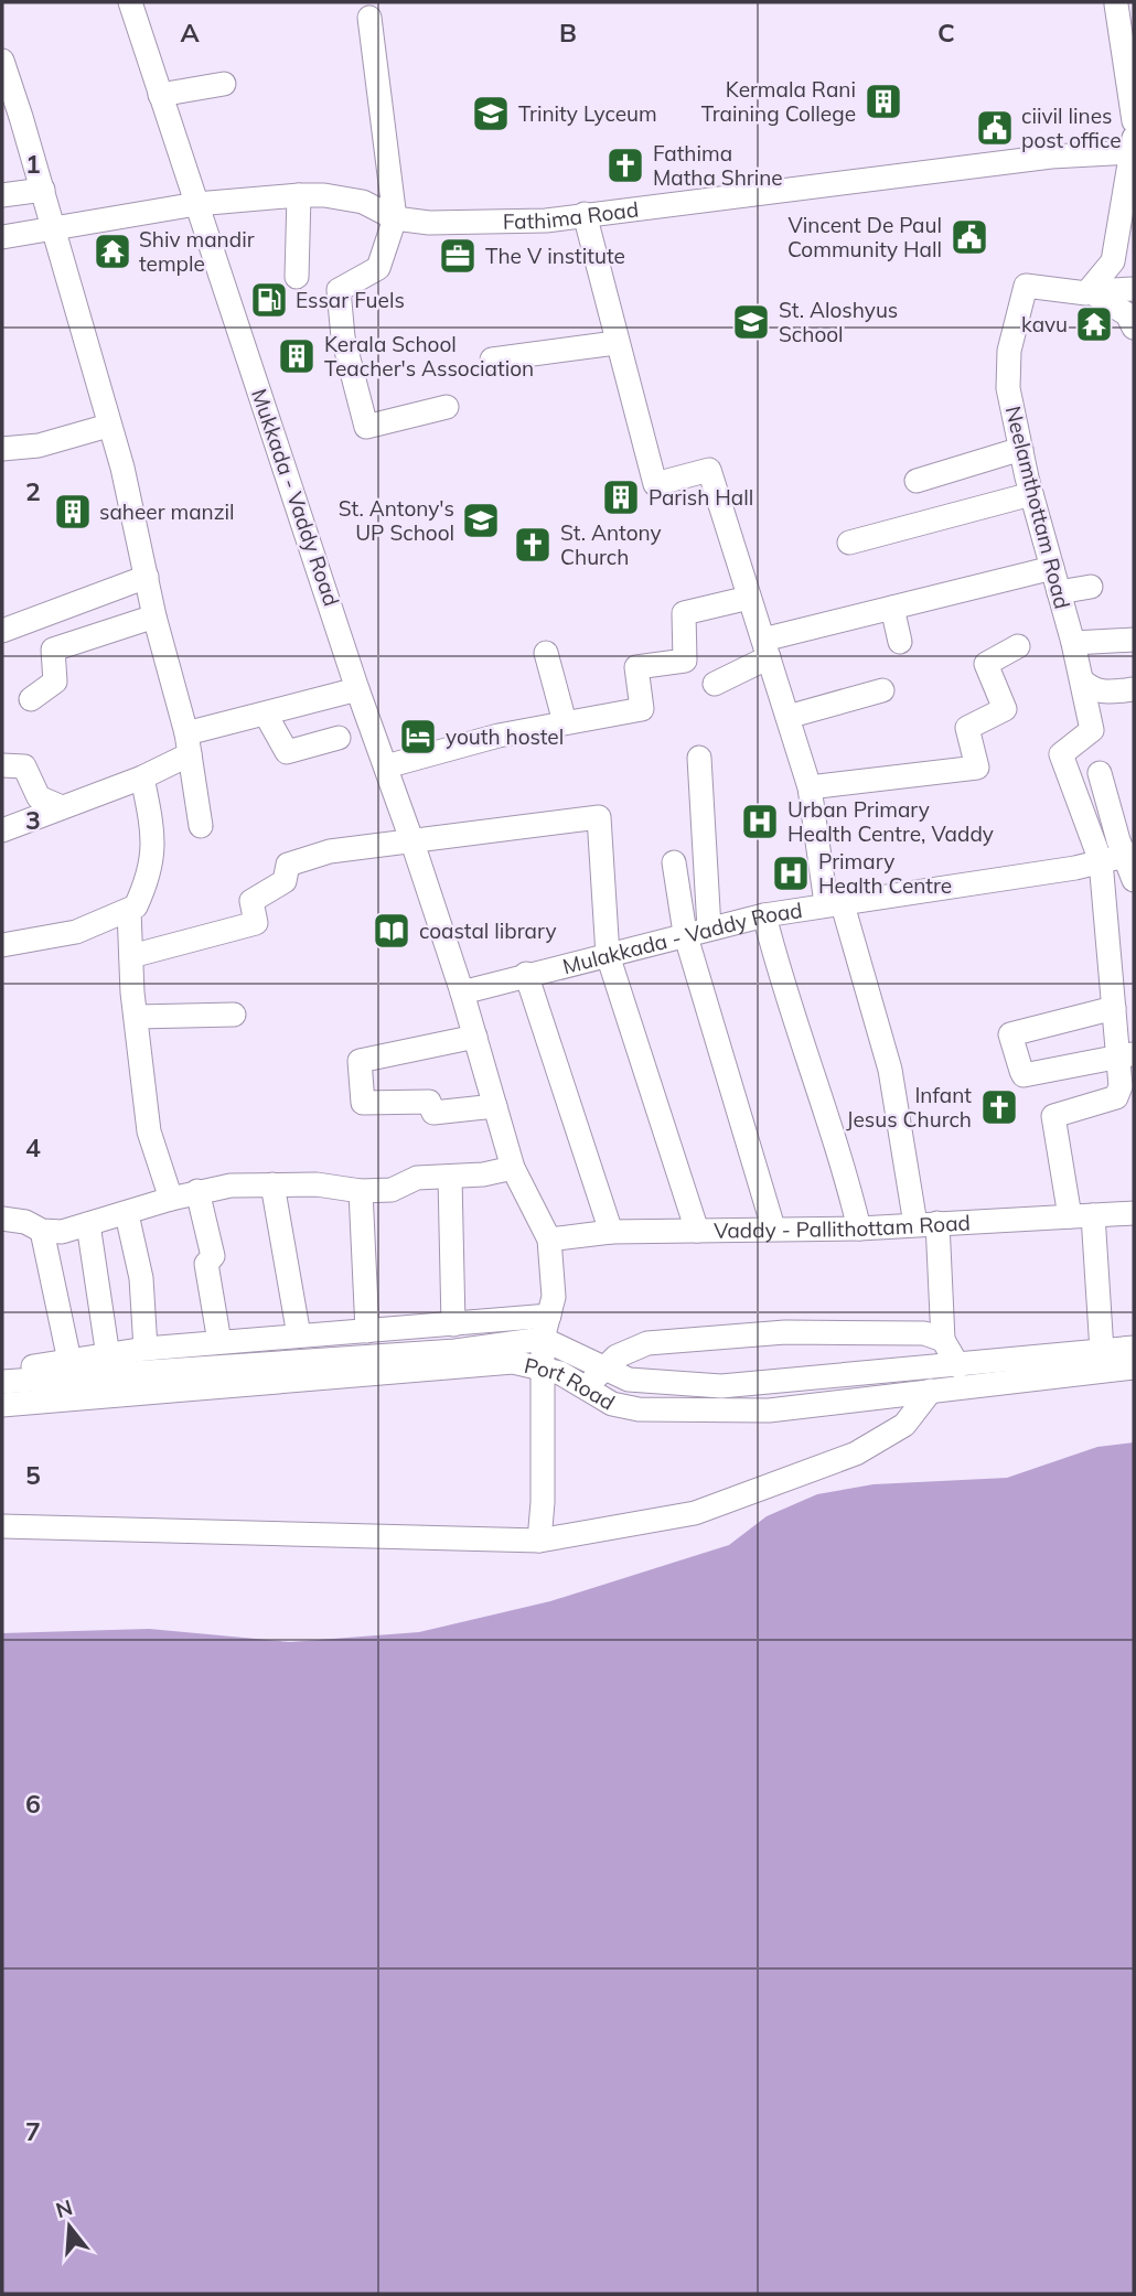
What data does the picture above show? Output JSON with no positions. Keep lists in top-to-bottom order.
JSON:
{
  "streets": {
    "street": [
      "Fathima Road",
      "Mukkada - Vaddy Road",
      "Neelamthottam Road",
      "Mulakkada - Vaddy Road",
      "Vaddy - Pallithottam Road",
      "Port Road"
    ]
  },
  "crossings": [
    ["Fathima Road", "Mukkada - Vaddy Road"],
    ["Mukkada - Vaddy Road", "Mulakkada - Vaddy Road"],
    ["Mukkada - Vaddy Road", "Vaddy - Pallithottam Road"],
    ["Neelamthottam Road", "Mulakkada - Vaddy Road"]
  ],
  "places": {
    "building": [
      "Kermala Rani Training College",
      "Kerala School Teacher's Association",
      "Parish Hall",
      "saheer manzil"
    ],
    "school or university": ["Trinity Lyceum", "St. Aloshyus School", "St. Antony's UP School"],
    "public building": ["ciivil lines post office", "Vincent De Paul Community Hall"],
    "church": ["Fathima Matha Shrine", "St. Antony Church", "Infant Jesus Church"],
    "temple": ["Shiv mandir temple", "kavu"],
    "office": ["The V institute"],
    "fuel station": ["Essar Fuels"],
    "hotel": ["youth hostel"],
    "hospital": ["Urban Primary Health Centre, Vaddy", "Primary Health Centre"],
    "library": ["coastal library"]
  },
  "north": "top",
  "grid": {
    "columns": ["A", "B", "C"],
    "rows": [
      "1",
      "2",
      "3",
      "4",
      "5",
      "6",
      "7"
    ]
  }
}
